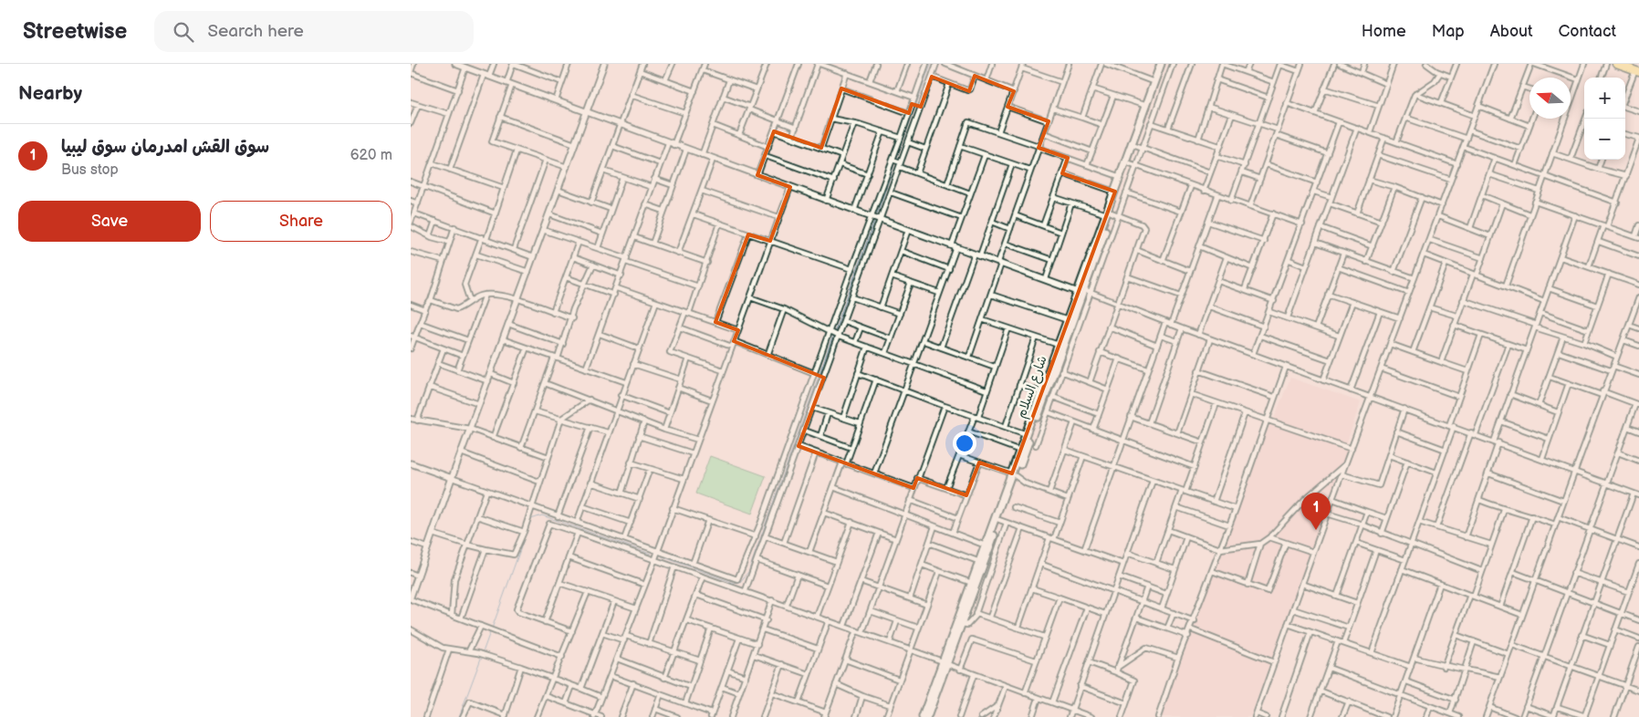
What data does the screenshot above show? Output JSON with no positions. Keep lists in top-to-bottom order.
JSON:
{
  "streets": {
    "main road": ["شارع السلام"]
  },
  "north": "left",
  "page": {
    "header": "Streetwise",
    "search": "Search here",
    "nav": [
      "Home",
      "Map",
      "About",
      "Contact"
    ],
    "heading": "Nearby",
    "map_buttons": ["+", "−"],
    "list": [
      {
        "mark": "1",
        "name": "سوق القش امدرمان سوق ليبيا",
        "note": "Bus stop",
        "value": "620 m"
      }
    ],
    "buttons": ["Save", "Share"],
    "pins": "1"
  }
}
